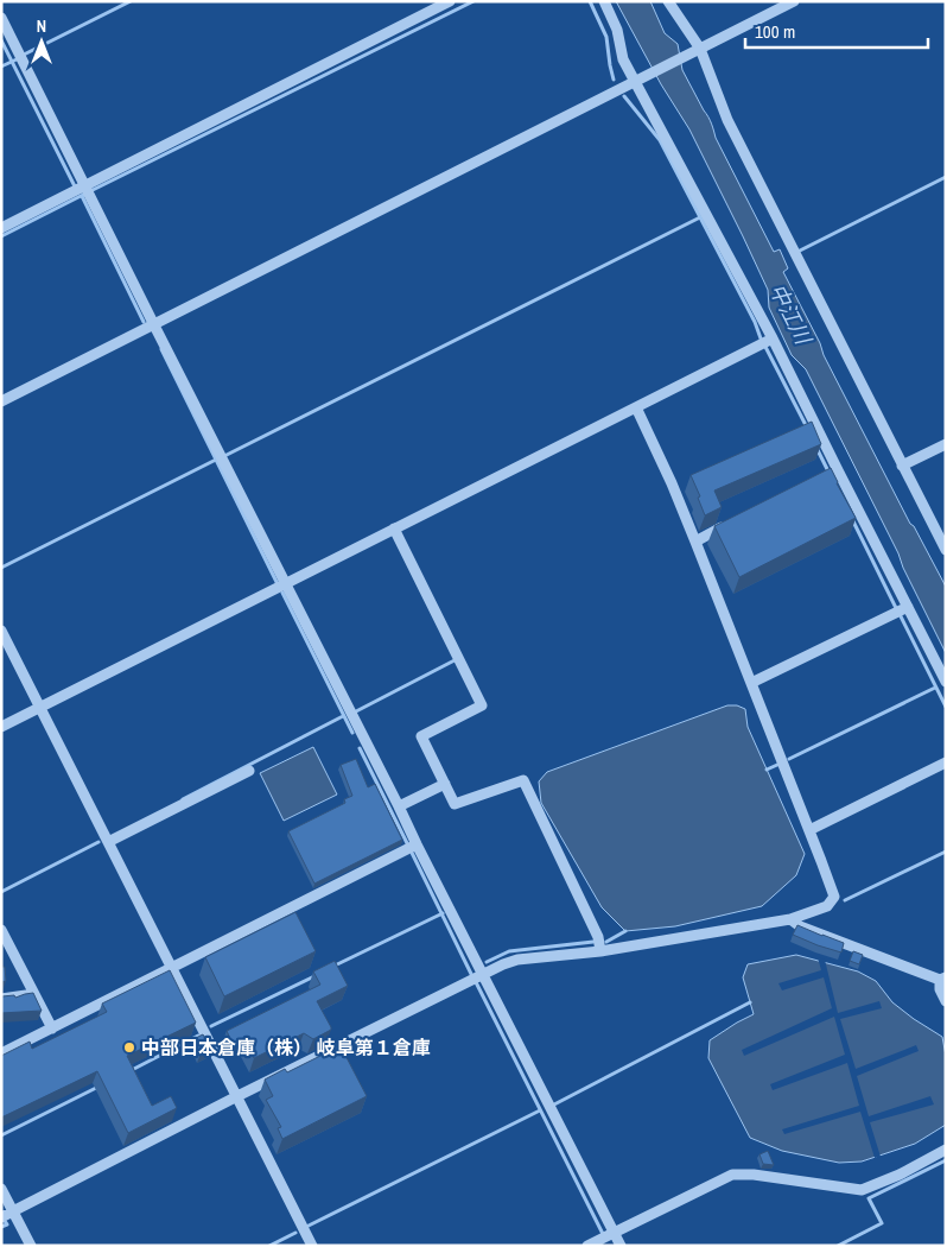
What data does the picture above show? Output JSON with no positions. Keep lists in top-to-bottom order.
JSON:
{
  "water": ["中江川"],
  "places": ["中部日本倉庫（株） 岐阜第１倉庫"],
  "scale_bar": "100 m",
  "north": "top"
}
